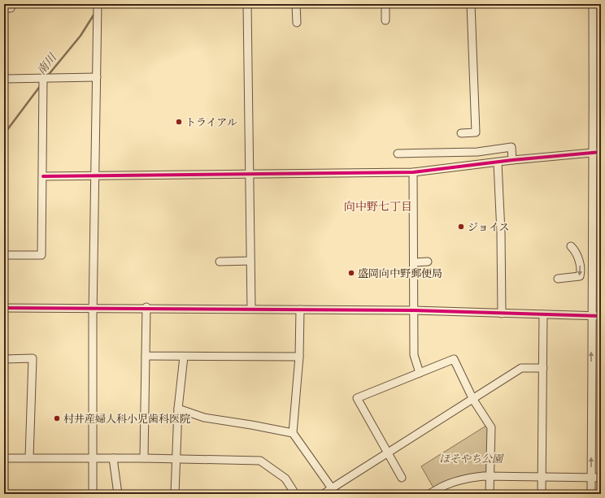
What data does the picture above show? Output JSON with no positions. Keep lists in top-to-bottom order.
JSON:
{
  "districts": ["向中野七丁目"],
  "water": ["南川"],
  "parks": ["ほそやち公園"],
  "places": [
    "トライアル",
    "ジョイス",
    "盛岡向中野郵便局",
    "村井産婦人科小児歯科医院"
  ]
}
